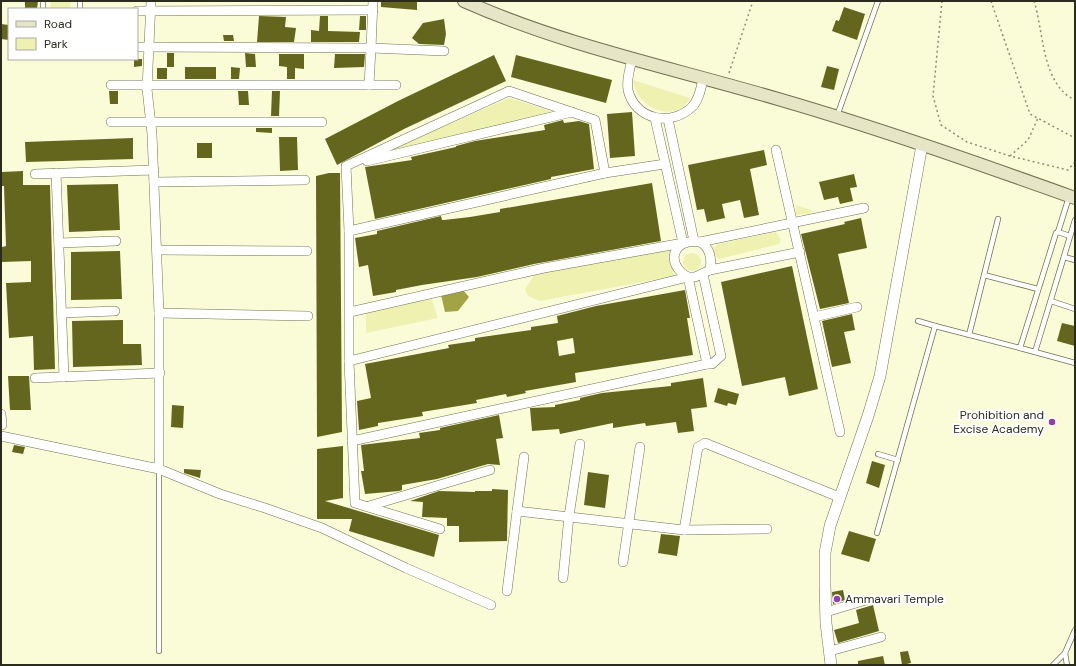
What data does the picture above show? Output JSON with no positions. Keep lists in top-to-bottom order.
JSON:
{
  "places": ["Prohibition and Excise Academy", "Ammavari Temple"],
  "legend": ["Road", "Park"]
}
